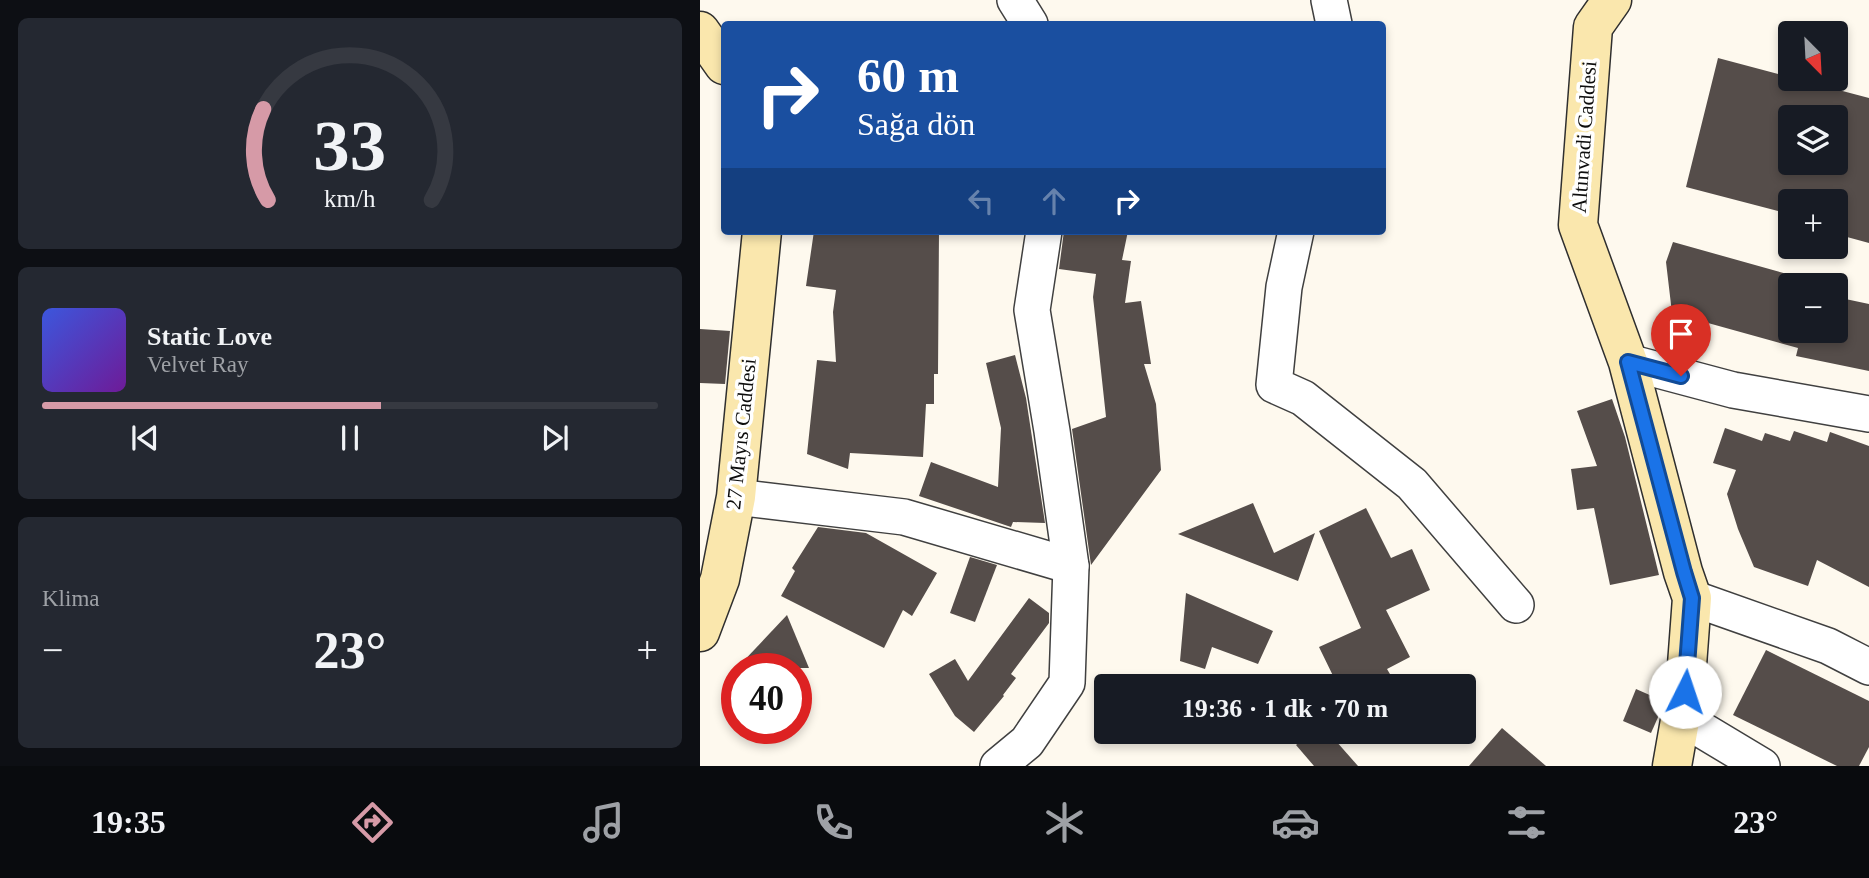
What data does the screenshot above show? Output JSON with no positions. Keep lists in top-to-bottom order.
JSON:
{
  "streets": {
    "street": ["Altınvadi Caddesi", "27 Mayıs Caddesi"]
  },
  "north": "bottom right",
  "page": {
    "map_buttons": ["+", "−"],
    "turn": ["60 m", "Sağa dön"],
    "song": ["Static Love", "Velvet Ray"],
    "tile": "Klima",
    "heat": ["−", "23°", "+"],
    "limit": "40",
    "trip": "19:36 · 1 dk · 70 m",
    "tabs": ["19:35", "23°"],
    "gauge": ["33", "km/h"]
  }
}
